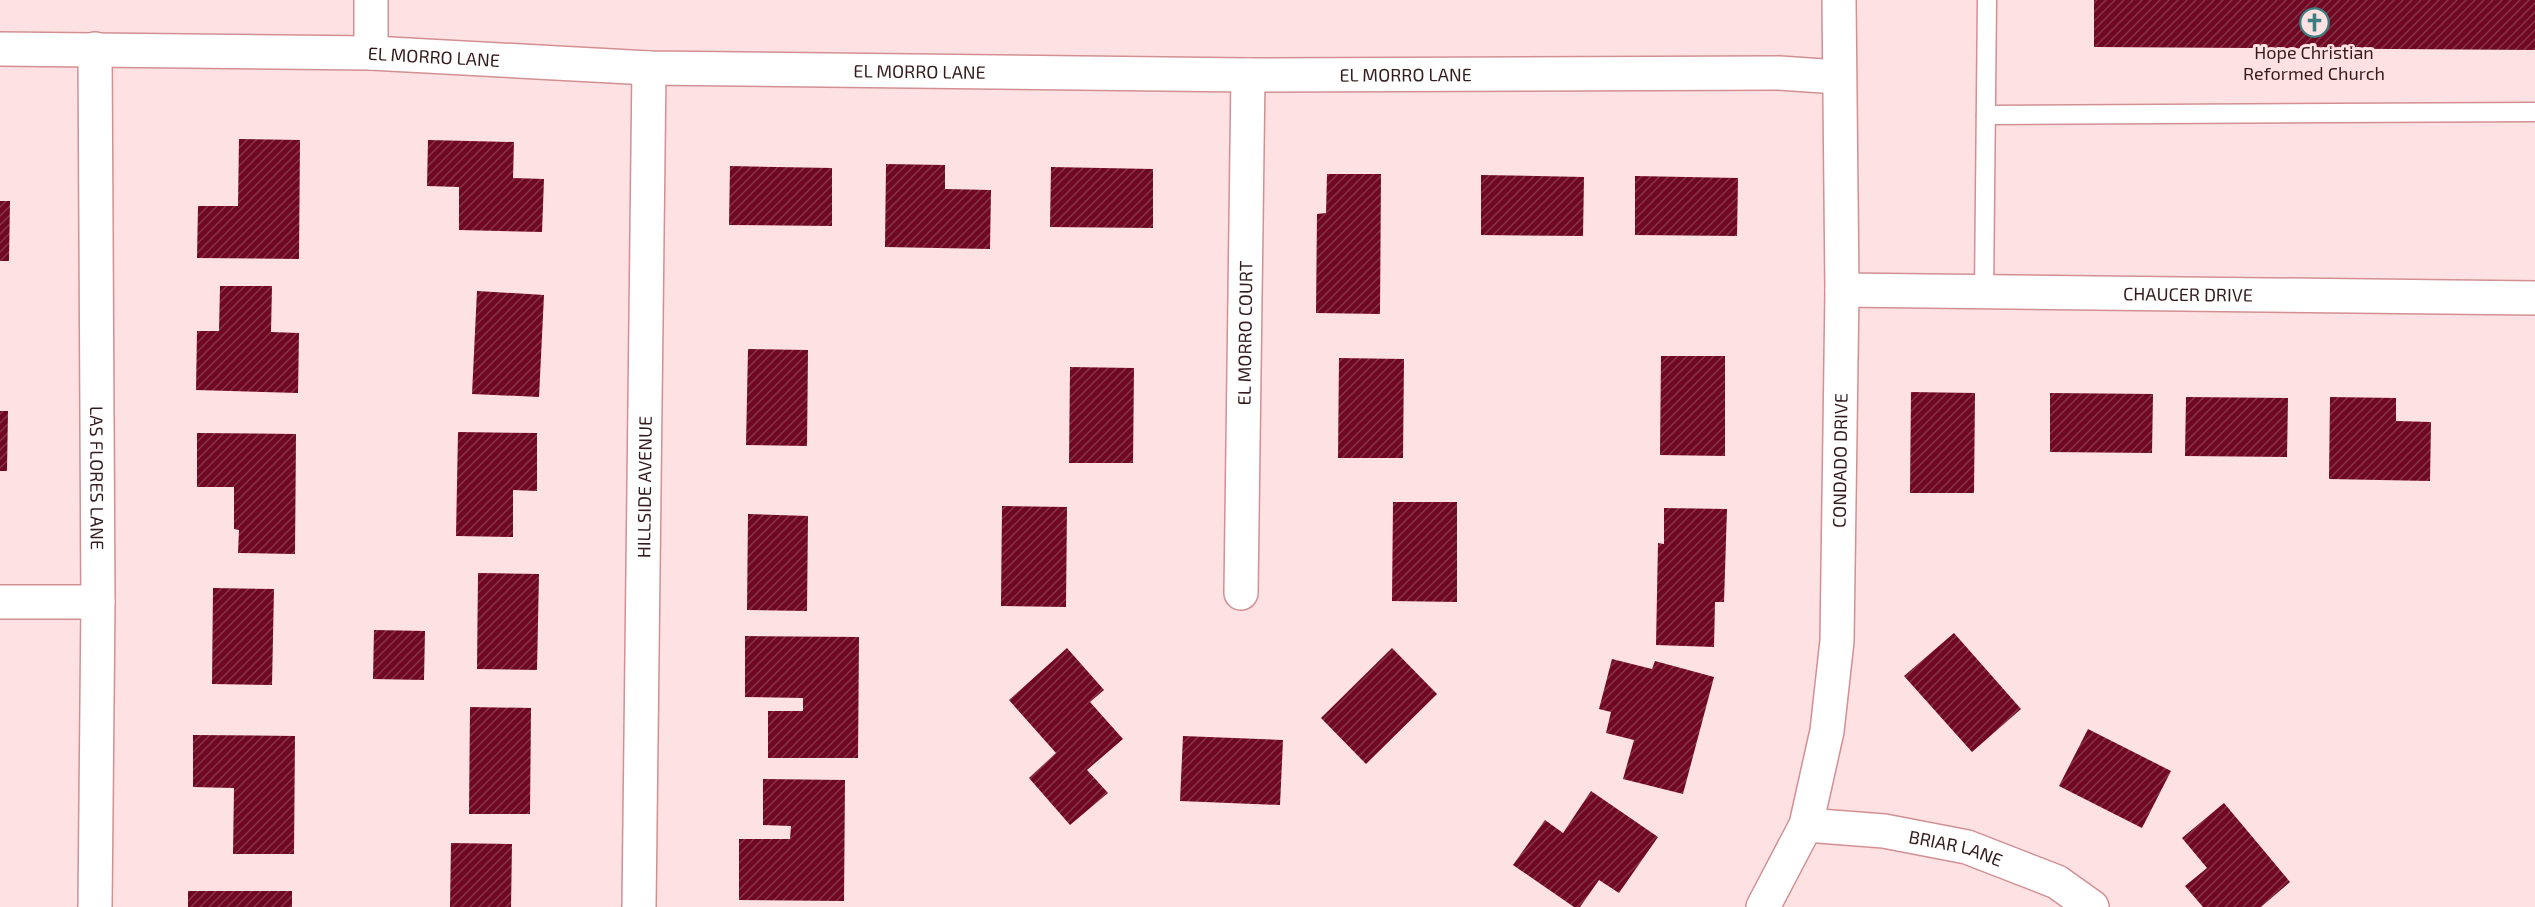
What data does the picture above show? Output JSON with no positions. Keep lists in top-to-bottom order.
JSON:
{
  "streets": {
    "street": [
      "EL MORRO LANE",
      "CHAUCER DRIVE",
      "EL MORRO COURT",
      "CONDADO DRIVE",
      "LAS FLORES LANE",
      "HILLSIDE AVENUE",
      "BRIAR LANE"
    ]
  },
  "crossings": [
    ["EL MORRO LANE", "EL MORRO COURT"],
    ["EL MORRO LANE", "CONDADO DRIVE"],
    ["EL MORRO LANE", "LAS FLORES LANE"],
    ["EL MORRO LANE", "HILLSIDE AVENUE"],
    ["CHAUCER DRIVE", "CONDADO DRIVE"],
    ["CONDADO DRIVE", "BRIAR LANE"]
  ],
  "places": {
    "church": ["Hope Christian Reformed Church"]
  }
}
